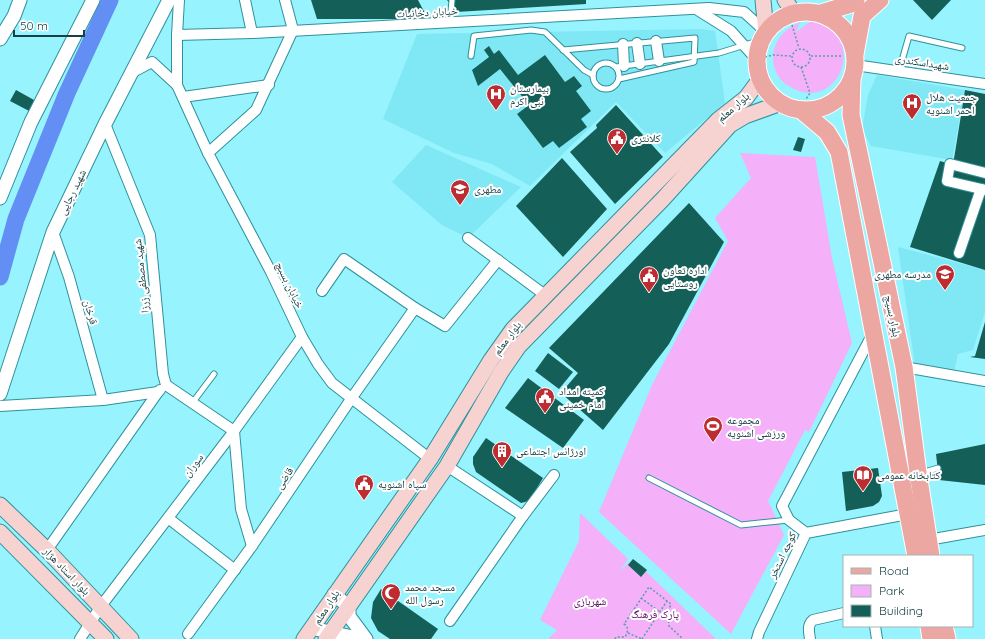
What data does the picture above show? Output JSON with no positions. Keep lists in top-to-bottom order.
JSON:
{
  "streets": {
    "main road": ["بلوار معلم", "بلوار بسیج", "بلوار استاد هژار"],
    "street": [
      "خیابان دخانیات",
      "شهیداسکندری",
      "شهید رجایی",
      "شهید مصطفی زرزا",
      "خیابان بسبچ",
      "قرخان",
      "سوران",
      "قاضی",
      "کوچه استخر"
    ]
  },
  "crossings": [
    ["شهیداسکندری", "بلوار بسیج"],
    ["بلوار معلم", "خیابان بسبچ"],
    ["شهید رجایی", "شهید مصطفی زرزا"],
    ["شهید رجایی", "قرخان"],
    ["خیابان بسبچ", "سوران"],
    ["خیابان بسبچ", "قاضی"],
    ["سوران", "بلوار استاد هژار"]
  ],
  "parks": ["شهربازی", "پارک فرهنگ"],
  "places": {
    "hospital": ["بیمارستان نبی اکرم", "جمعیت هلال احمر اشنویه"],
    "public building": [
      "کلانتری",
      "اداره تعاون روستایی",
      "کمیته امداد امام خمینی",
      "سپاه اشنویه"
    ],
    "school or university": ["مطهری", "مدرسه مطهری"],
    "sports": ["مجموعه ورزشی اشنویه"],
    "building": ["اورژانس اجتماعی"],
    "library": ["کتابخانه عمومی"],
    "mosque": ["مسجد محمد رسول الله"]
  },
  "legend": ["Road", "Park", "Building"],
  "scale_bar": "50 m"
}
